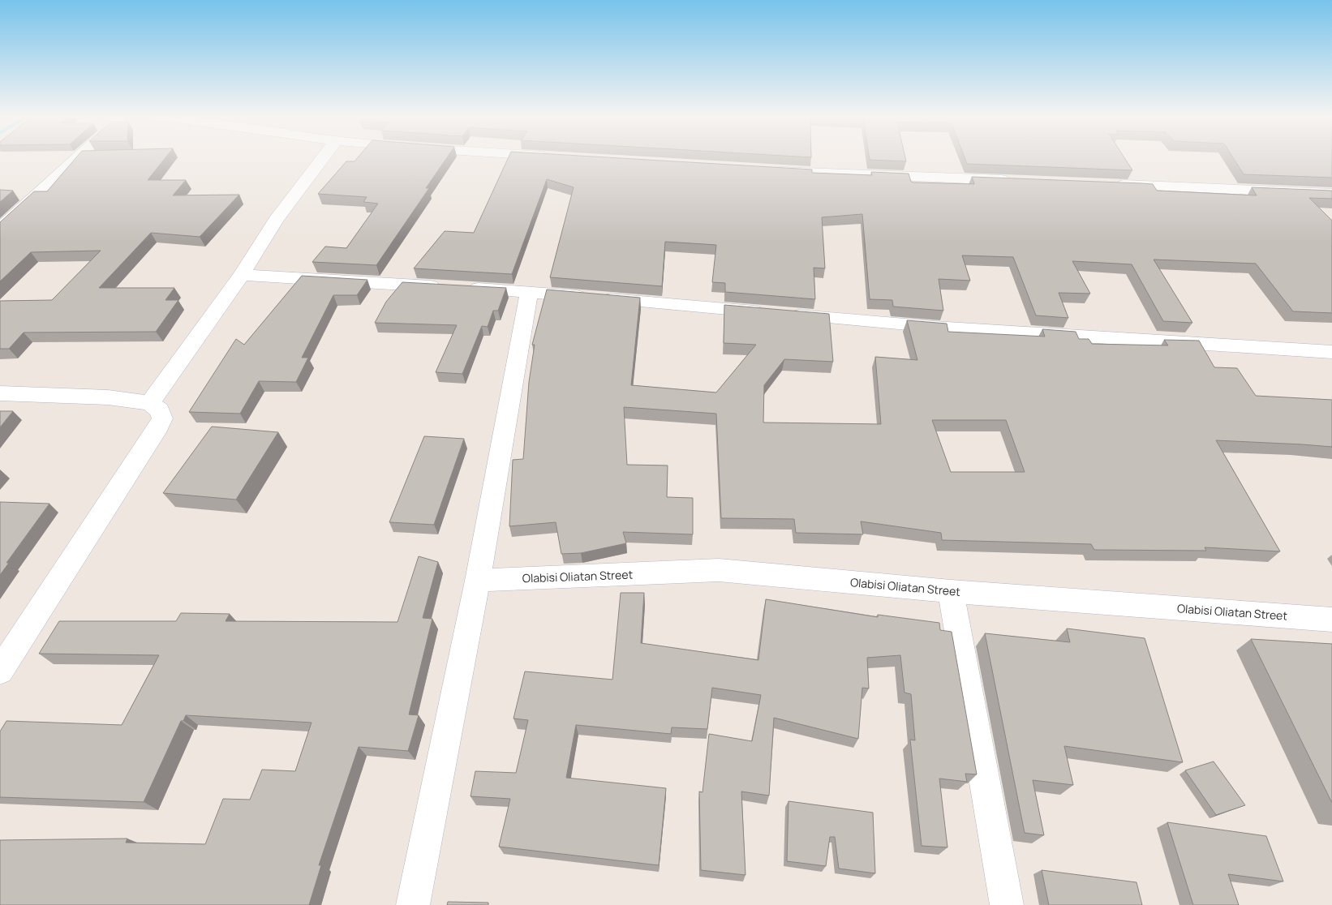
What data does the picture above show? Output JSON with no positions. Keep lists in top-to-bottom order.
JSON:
{
  "streets": {
    "street": ["Olabisi Oliatan Street"]
  }
}
